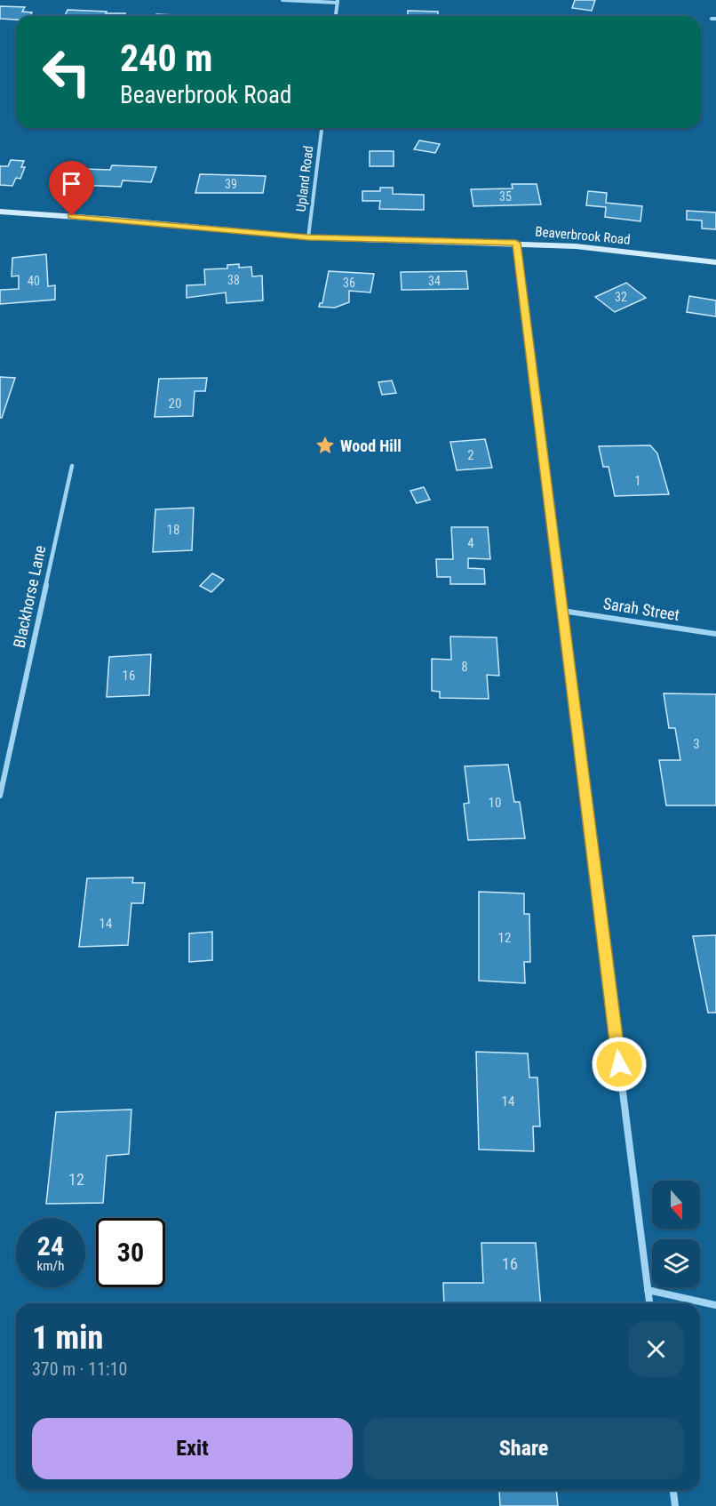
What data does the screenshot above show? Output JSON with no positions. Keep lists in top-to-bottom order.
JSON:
{
  "streets": {
    "street": [
      "Upland Road",
      "Beaverbrook Road",
      "Blackhorse Lane",
      "Sarah Street"
    ]
  },
  "crossings": [
    ["Upland Road", "Beaverbrook Road"]
  ],
  "places": {
    "place": ["Wood Hill"]
  },
  "house_numbers": [
    "39",
    "35",
    "38",
    "40",
    "34",
    "36",
    "32",
    "20",
    "2",
    "1",
    "18",
    "4",
    "8",
    "16",
    "3",
    "10",
    "14",
    "12",
    "14",
    "12",
    "16"
  ],
  "north": "bottom",
  "page": {
    "turn": ["240 m", "Beaverbrook Road"],
    "speed": "24 km/h",
    "limit": "30",
    "heading": ["1 min", "370 m · 11:10"],
    "buttons": ["Exit", "Share"]
  }
}
